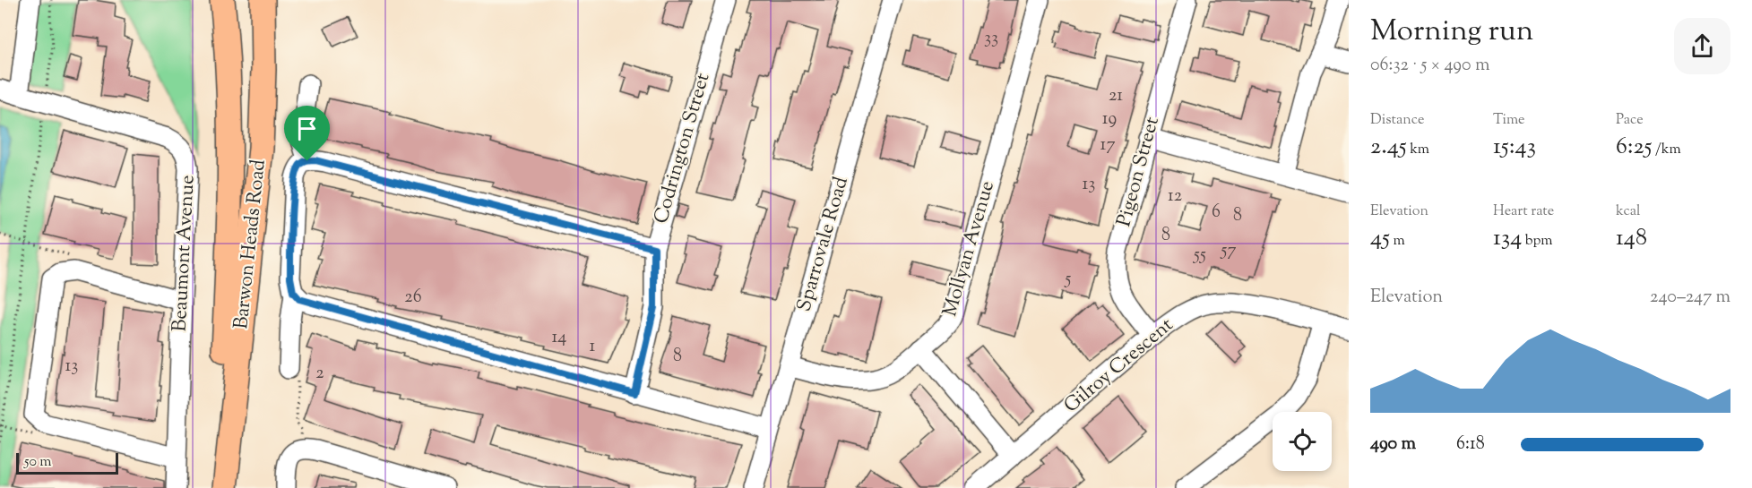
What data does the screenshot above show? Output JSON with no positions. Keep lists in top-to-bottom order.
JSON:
{
  "streets": {
    "main road": ["Barwon Heads Road"],
    "street": [
      "Codrington Street",
      "Pigeon Street",
      "Sparrovale Road",
      "Mollyan Avenue",
      "Beaumont Avenue",
      "Gilroy Crescent"
    ]
  },
  "crossings": [
    ["Pigeon Street", "Gilroy Crescent"],
    ["Sparrovale Road", "Mollyan Avenue"]
  ],
  "house_numbers": [
    "33",
    "21",
    "19",
    "17",
    "13",
    "12",
    "6",
    "8",
    "8",
    "57",
    "55",
    "5",
    "26",
    "14",
    "1",
    "8",
    "13",
    "2"
  ],
  "scale_bar": "50 m",
  "page": {
    "heading": ["Morning run", "06:32 · 5 × 490 m"],
    "stats": [
      ["Distance", "2.45 km"],
      ["Time", "15:43"],
      ["Pace", "6:25 /km"],
      ["Elevation", "45 m"],
      ["Heart rate", "134 bpm"],
      ["kcal", "148"]
    ],
    "chart": ["Elevation", "240–247 m"],
    "list": [
      {
        "name": "490 m",
        "note": "6:18"
      }
    ],
    "scale": "50 m"
  }
}
